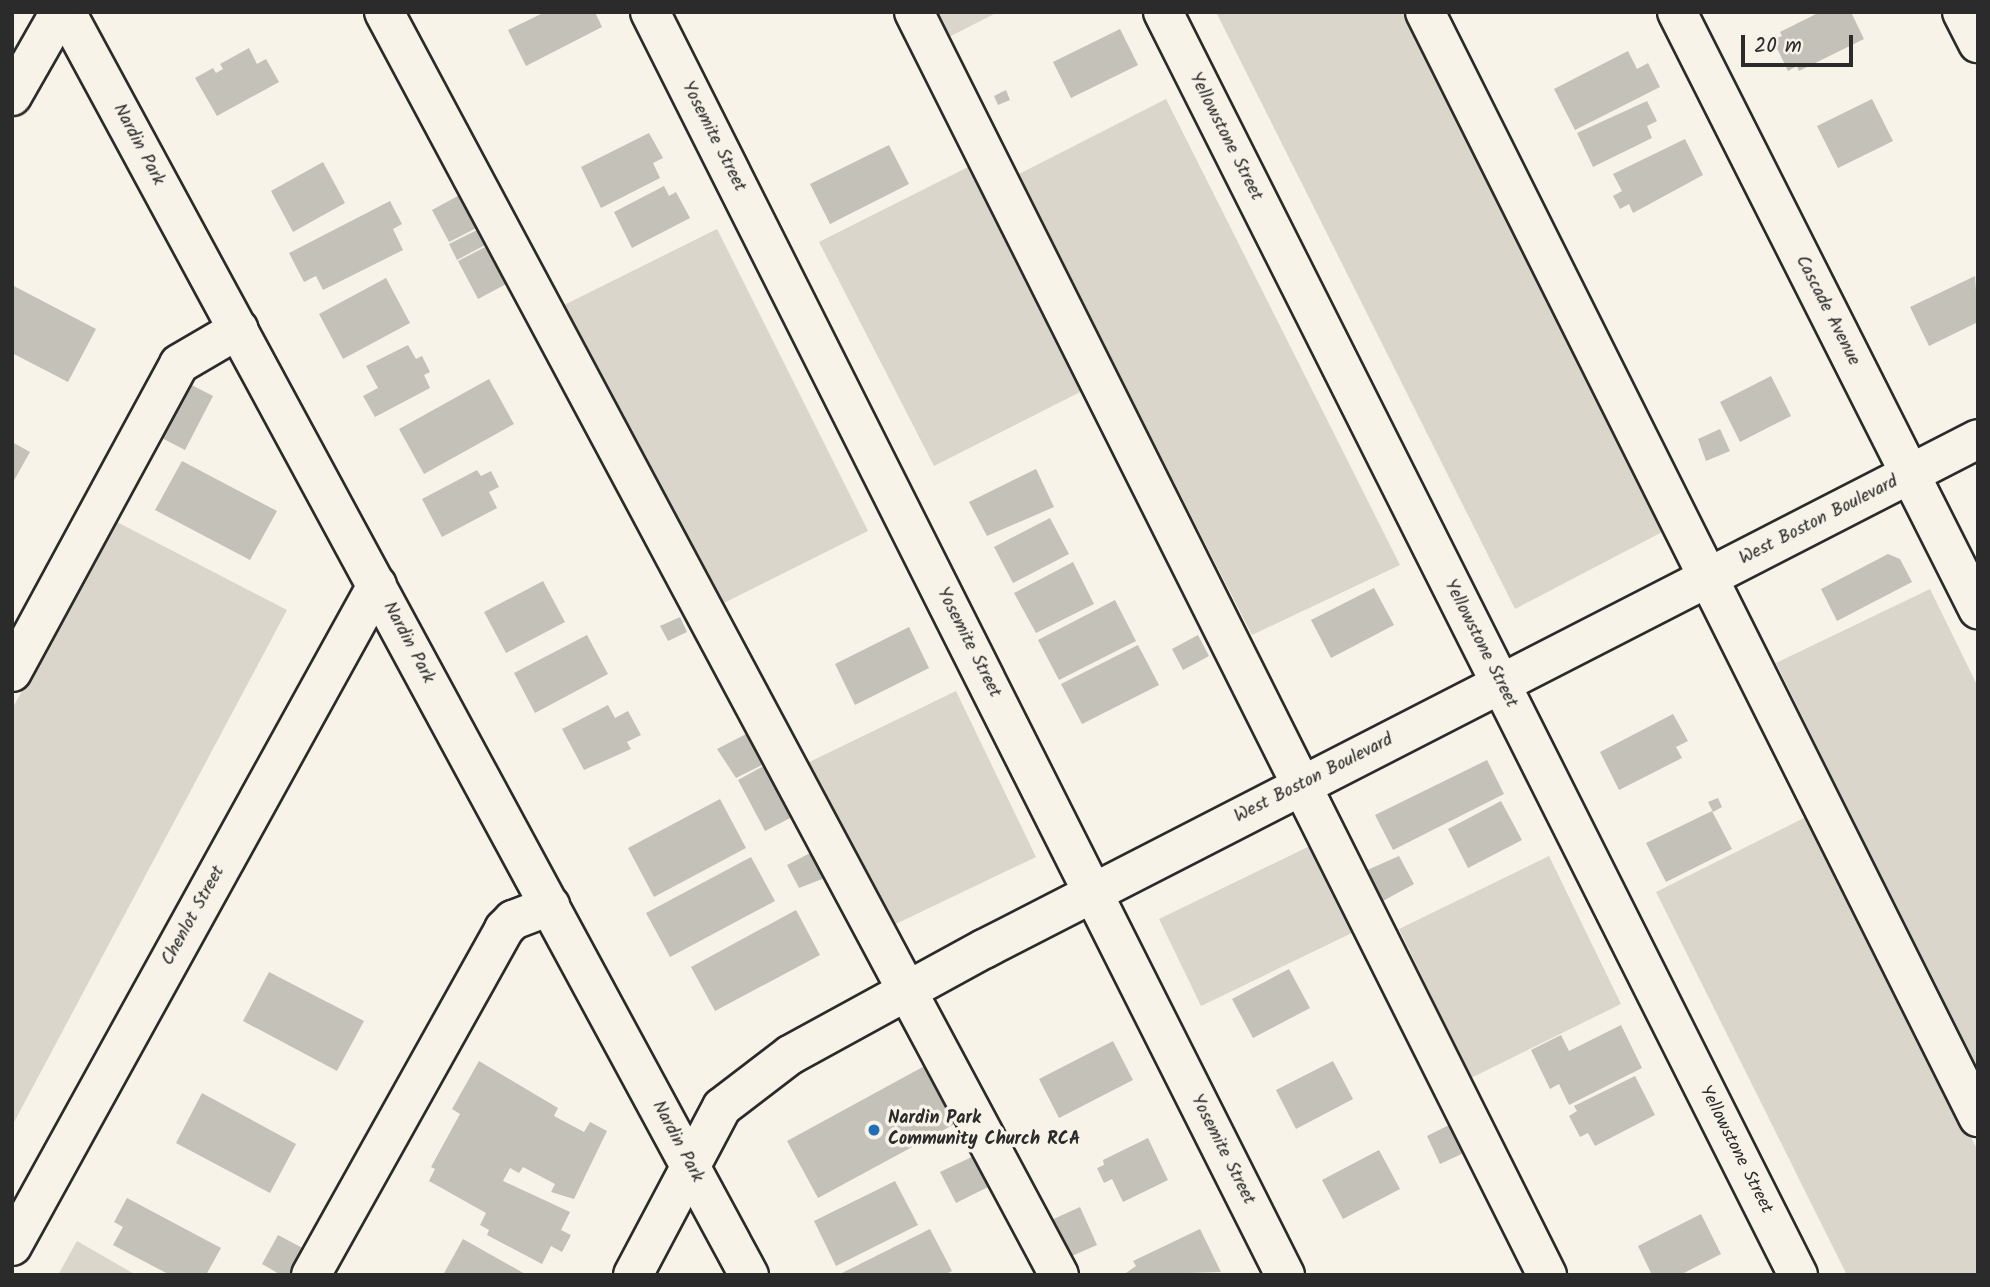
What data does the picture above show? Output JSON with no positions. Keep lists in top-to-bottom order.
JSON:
{
  "streets": {
    "street": [
      "Yosemite Street",
      "Yellowstone Street",
      "Nardin Park",
      "Cascade Avenue",
      "West Boston Boulevard",
      "Chenlot Street"
    ]
  },
  "crossings": [
    ["Yosemite Street", "West Boston Boulevard"],
    ["Yellowstone Street", "West Boston Boulevard"],
    ["Nardin Park", "West Boston Boulevard"],
    ["Nardin Park", "Chenlot Street"],
    ["Cascade Avenue", "West Boston Boulevard"]
  ],
  "places": ["Nardin Park Community Church RCA"],
  "scale_bar": "20 m"
}
